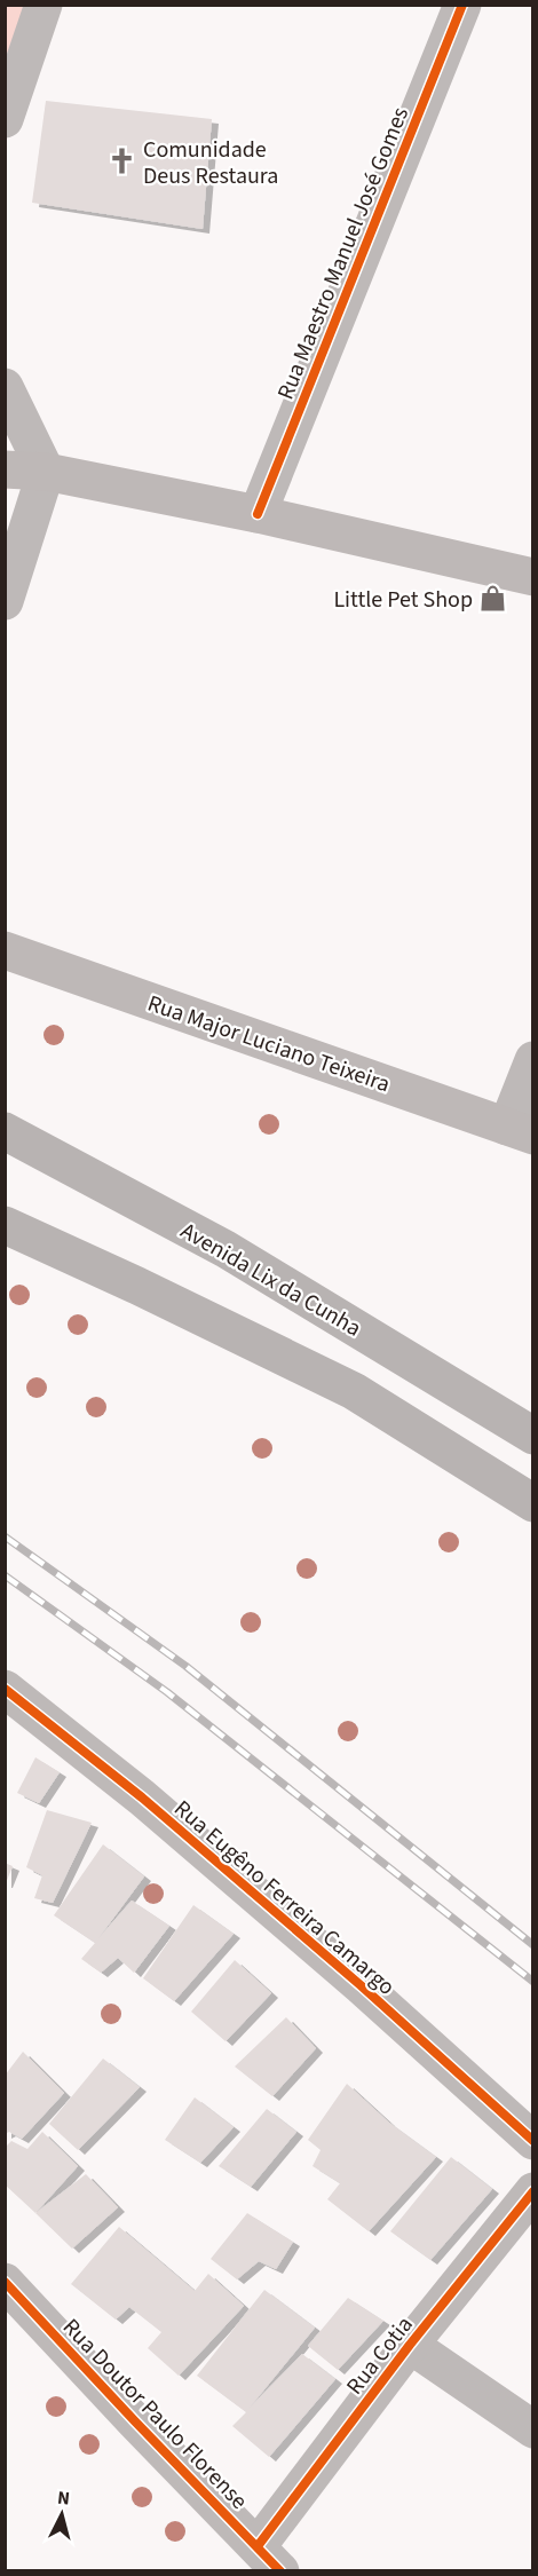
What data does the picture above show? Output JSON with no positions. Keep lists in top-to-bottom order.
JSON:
{
  "streets": {
    "highway": ["Avenida Lix da Cunha"],
    "main road": ["Rua Major Luciano Teixeira"],
    "street": [
      "Rua Maestro Manuel José Gomes",
      "Rua Eugêno Ferreira Camargo",
      "Rua Cotia",
      "Rua Doutor Paulo Florense"
    ]
  },
  "crossings": [
    ["Rua Cotia", "Rua Doutor Paulo Florense"]
  ],
  "places": {
    "church": ["Comunidade Deus Restaura"],
    "shop": ["Little Pet Shop"]
  },
  "north": "top"
}
